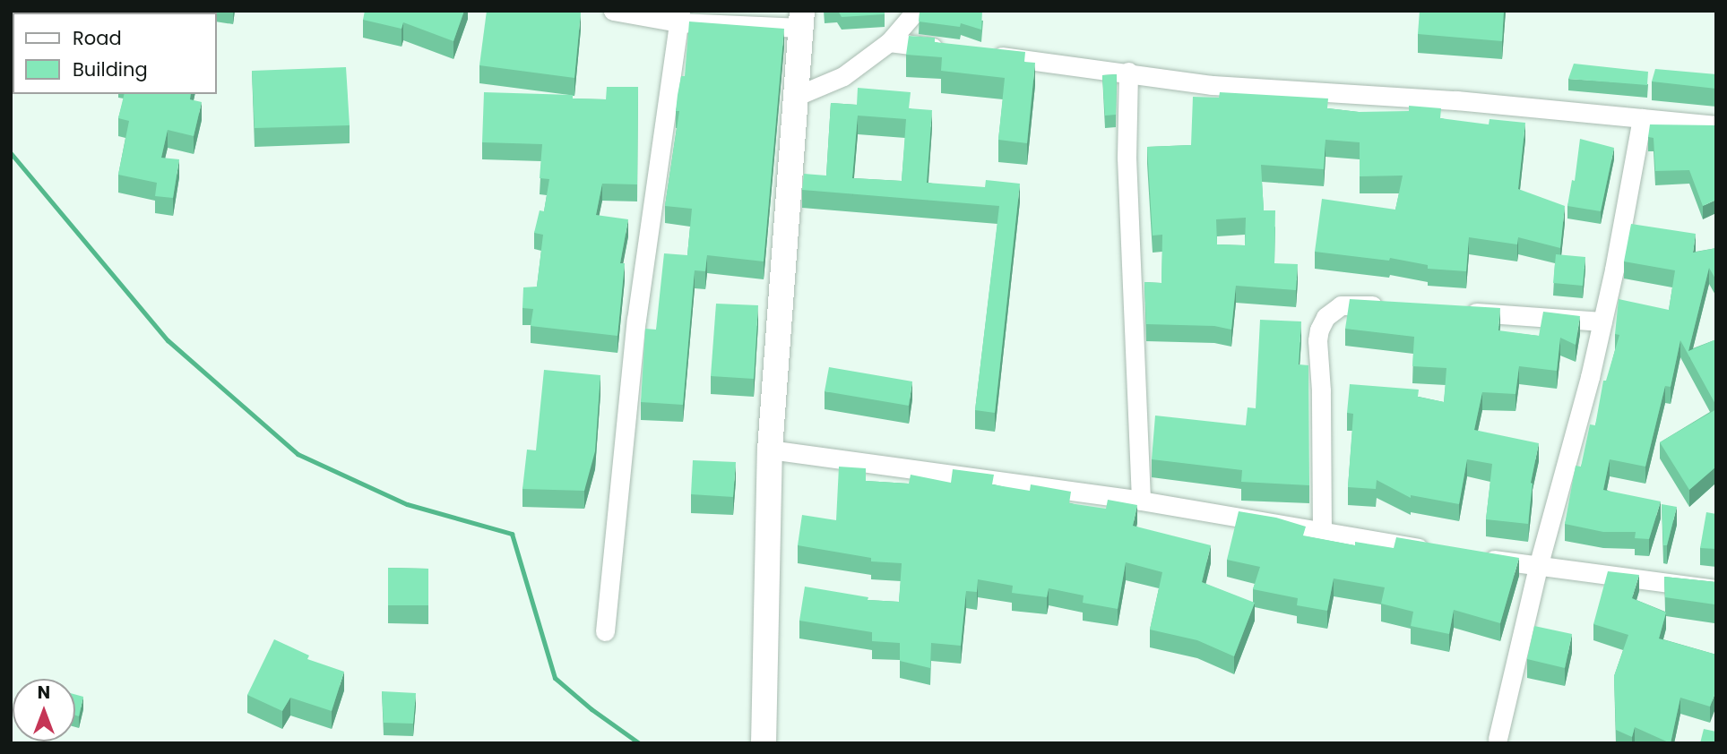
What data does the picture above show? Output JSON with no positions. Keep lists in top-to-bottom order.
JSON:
{
  "legend": ["Road", "Building"],
  "north": "top"
}
